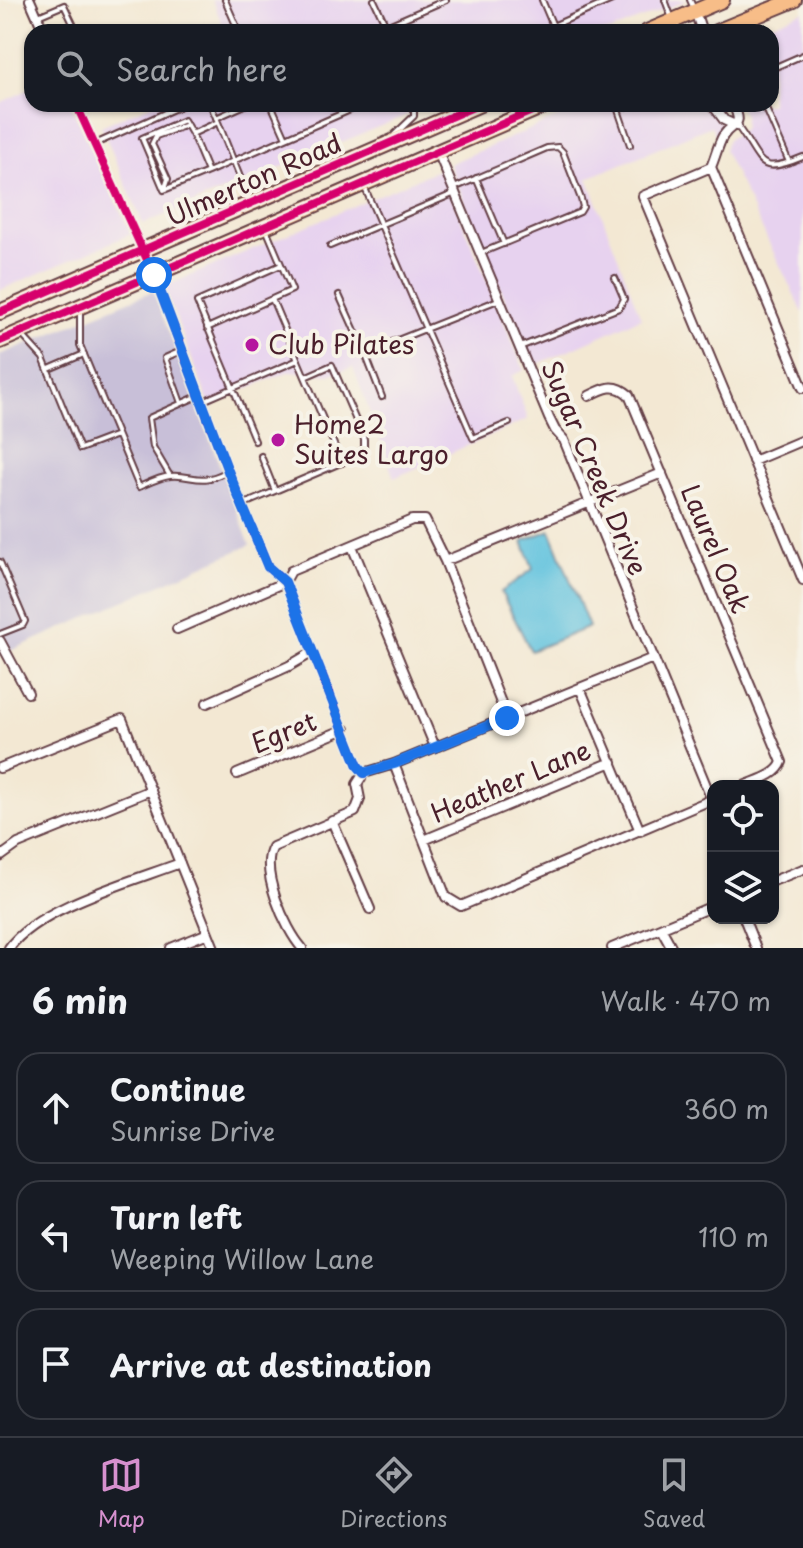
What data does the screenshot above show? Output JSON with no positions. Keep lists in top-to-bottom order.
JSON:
{
  "streets": {
    "main road": ["Ulmerton Road"],
    "street": [
      "Sugar Creek Drive",
      "Laurel Oak",
      "Egret",
      "Heather Lane"
    ]
  },
  "crossings": [
    ["Ulmerton Road", "Sugar Creek Drive"]
  ],
  "places": ["Club Pilates", "Home2 Suites Largo"],
  "page": {
    "search": "Search here",
    "heading": ["6 min", "Walk · 470 m"],
    "list": [
      ["Continue", "Sunrise Drive", "360 m"],
      ["Turn left", "Weeping Willow Lane", "110 m"],
      "Arrive at destination"
    ],
    "nav": ["Map", "Directions", "Saved"]
  }
}
